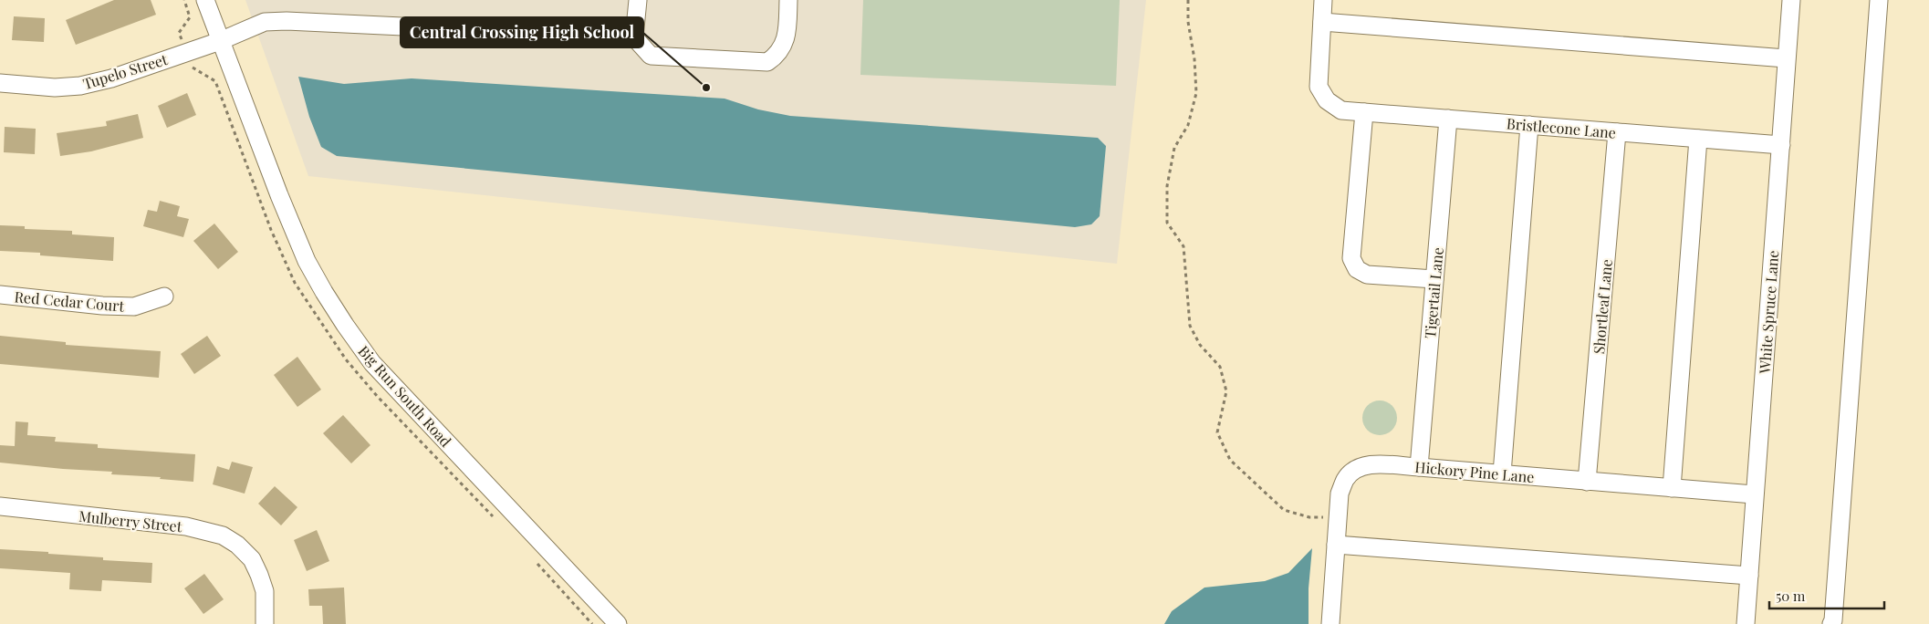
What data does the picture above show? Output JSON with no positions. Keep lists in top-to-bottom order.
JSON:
{
  "streets": {
    "street": [
      "Tupelo Street",
      "Bristlecone Lane",
      "Tigertail Lane",
      "Red Cedar Court",
      "Shortleaf Lane",
      "White Spruce Lane",
      "Big Run South Road",
      "Hickory Pine Lane",
      "Mulberry Street"
    ]
  },
  "crossings": [
    ["Tupelo Street", "Big Run South Road"],
    ["Bristlecone Lane", "Tigertail Lane"],
    ["Bristlecone Lane", "Shortleaf Lane"],
    ["Bristlecone Lane", "White Spruce Lane"],
    ["Tigertail Lane", "Hickory Pine Lane"],
    ["Shortleaf Lane", "Hickory Pine Lane"],
    ["White Spruce Lane", "Hickory Pine Lane"]
  ],
  "places": ["Central Crossing High School"],
  "scale_bar": "50 m"
}
